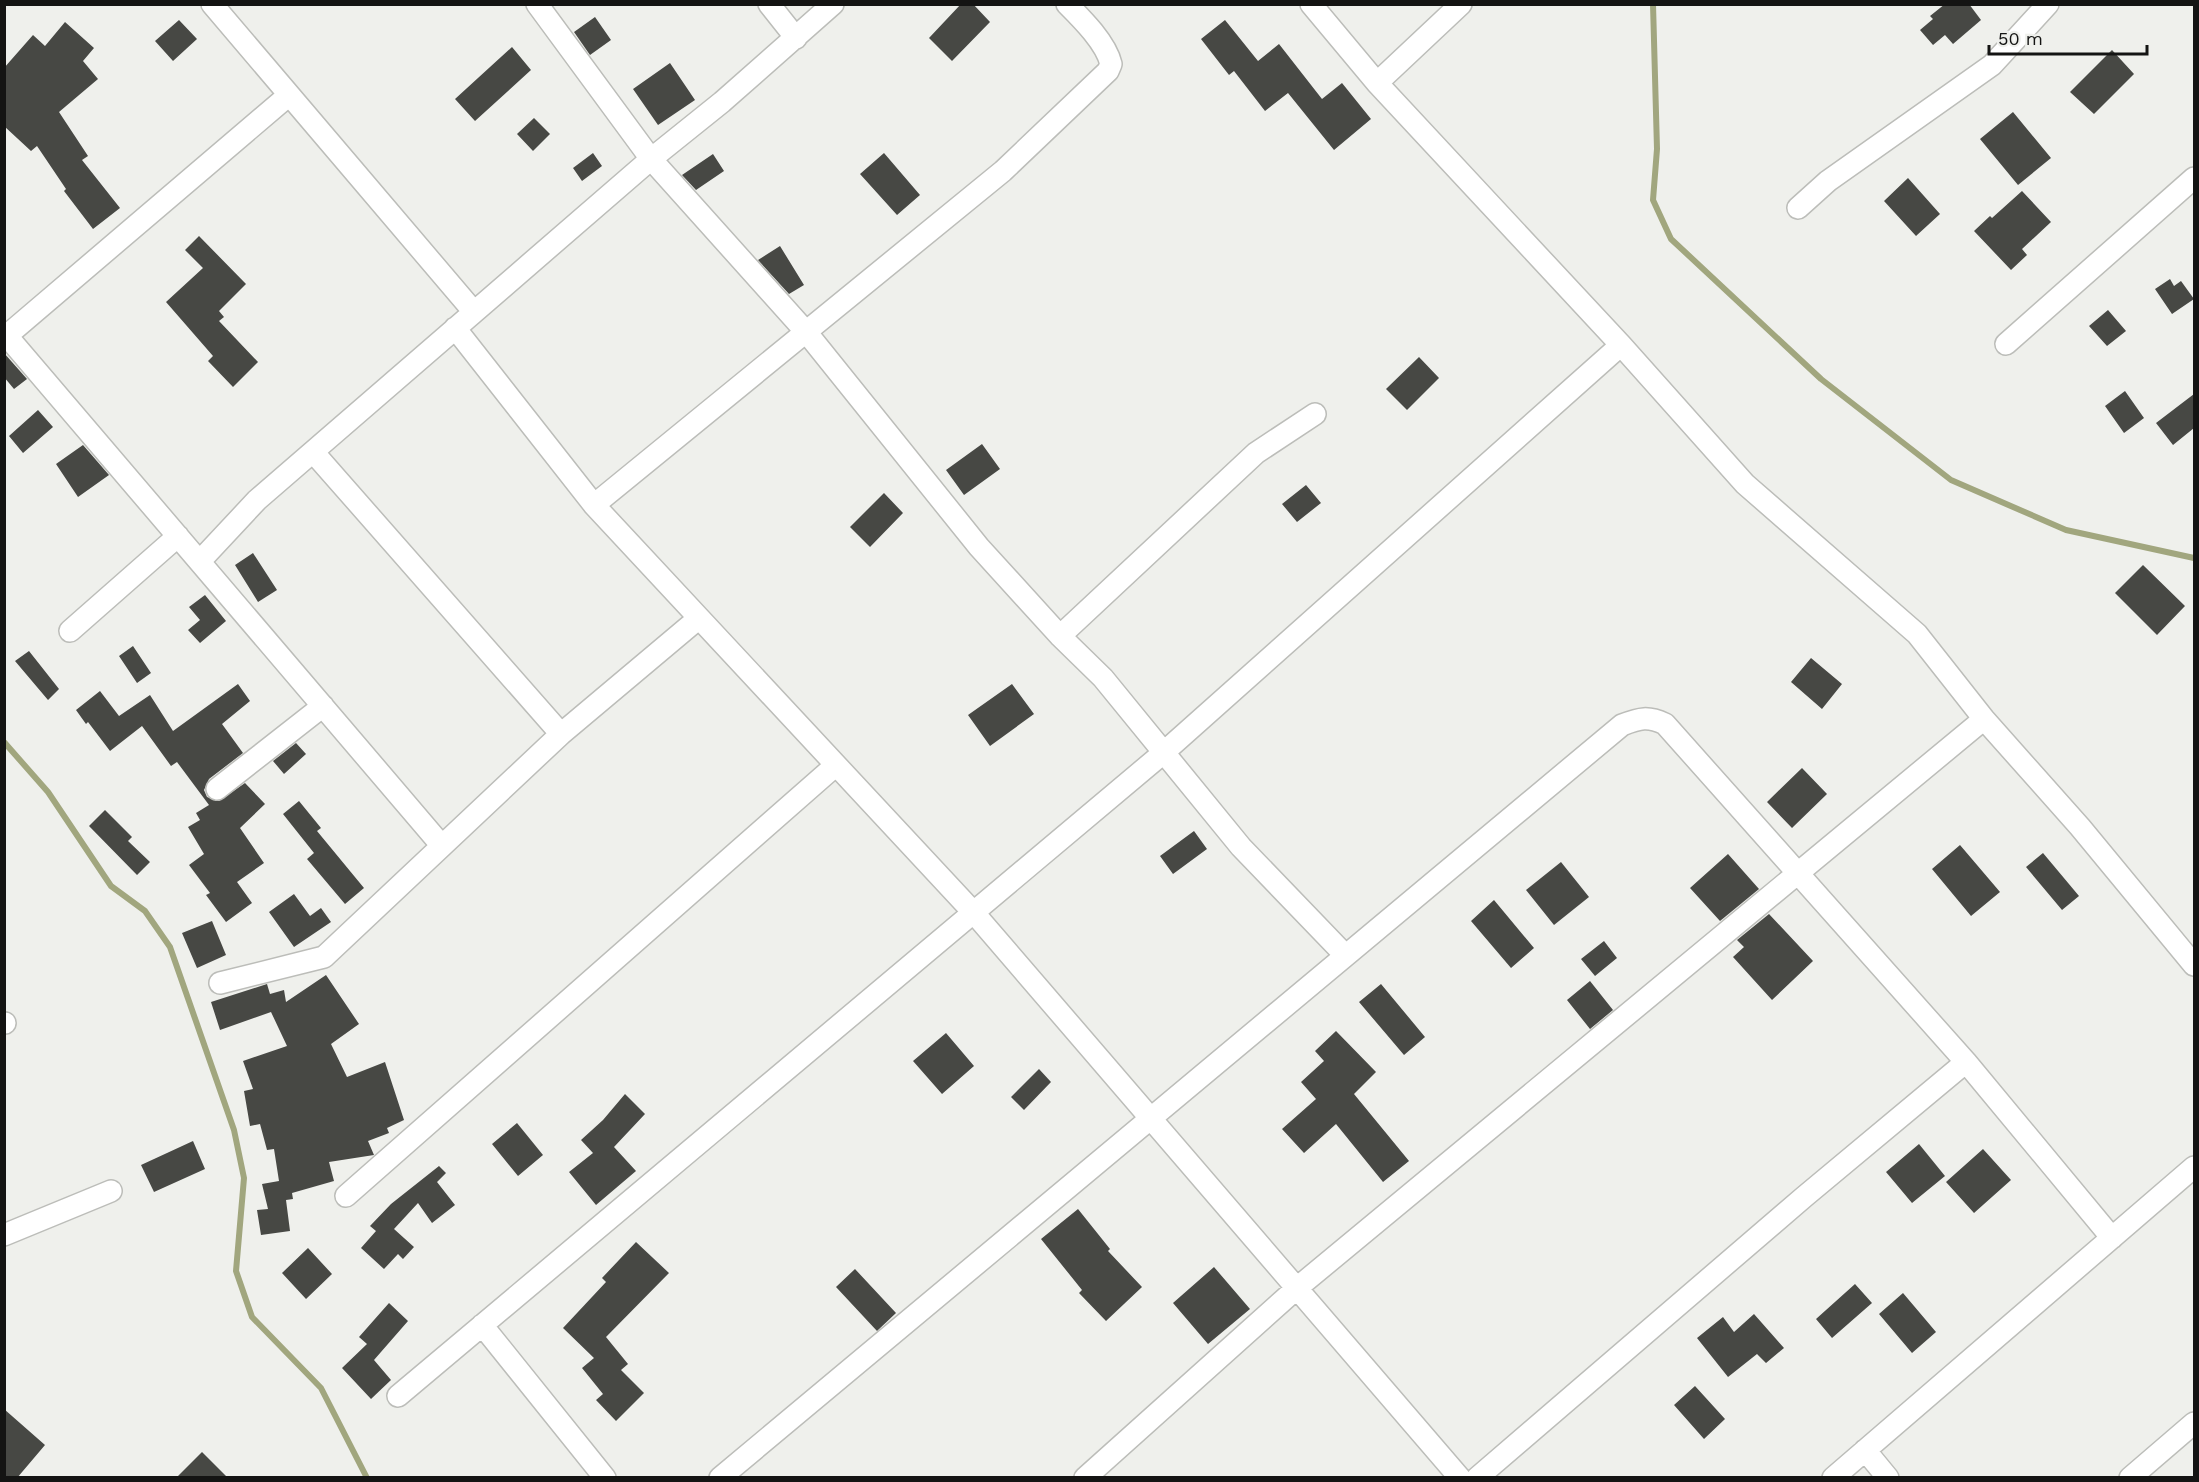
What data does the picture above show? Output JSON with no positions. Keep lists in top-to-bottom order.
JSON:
{
  "scale_bar": "50 m"
}
